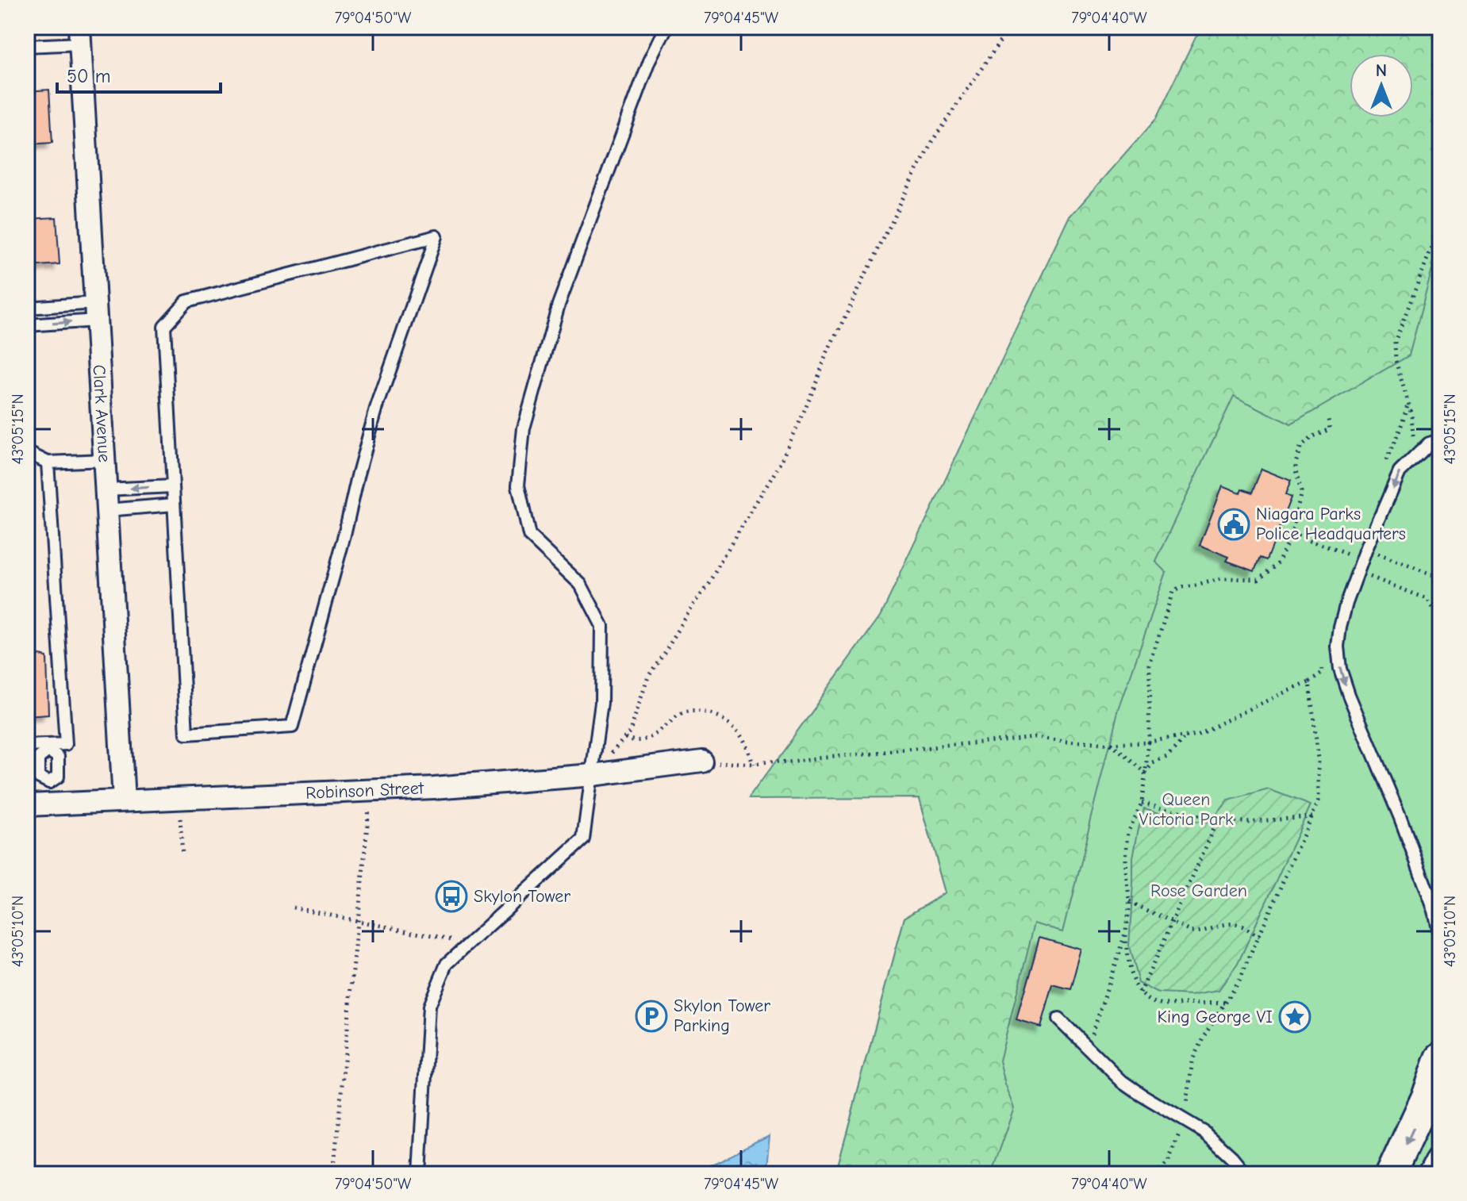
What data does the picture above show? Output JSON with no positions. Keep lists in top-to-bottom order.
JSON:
{
  "streets": {
    "street": ["Clark Avenue", "Robinson Street"]
  },
  "crossings": [
    ["Clark Avenue", "Robinson Street"]
  ],
  "parks": ["Queen Victoria Park", "Rose Garden"],
  "places": {
    "public building": ["Niagara Parks Police Headquarters"],
    "bus stop": ["Skylon Tower"],
    "parking": ["Skylon Tower Parking"],
    "place": ["King George VI"]
  },
  "scale_bar": "50 m",
  "north": "top",
  "coordinates": [
    "79°04'50\"W",
    "79°04'45\"W",
    "79°04'40\"W",
    "43°05'15\"N",
    "43°05'10\"N"
  ]
}
